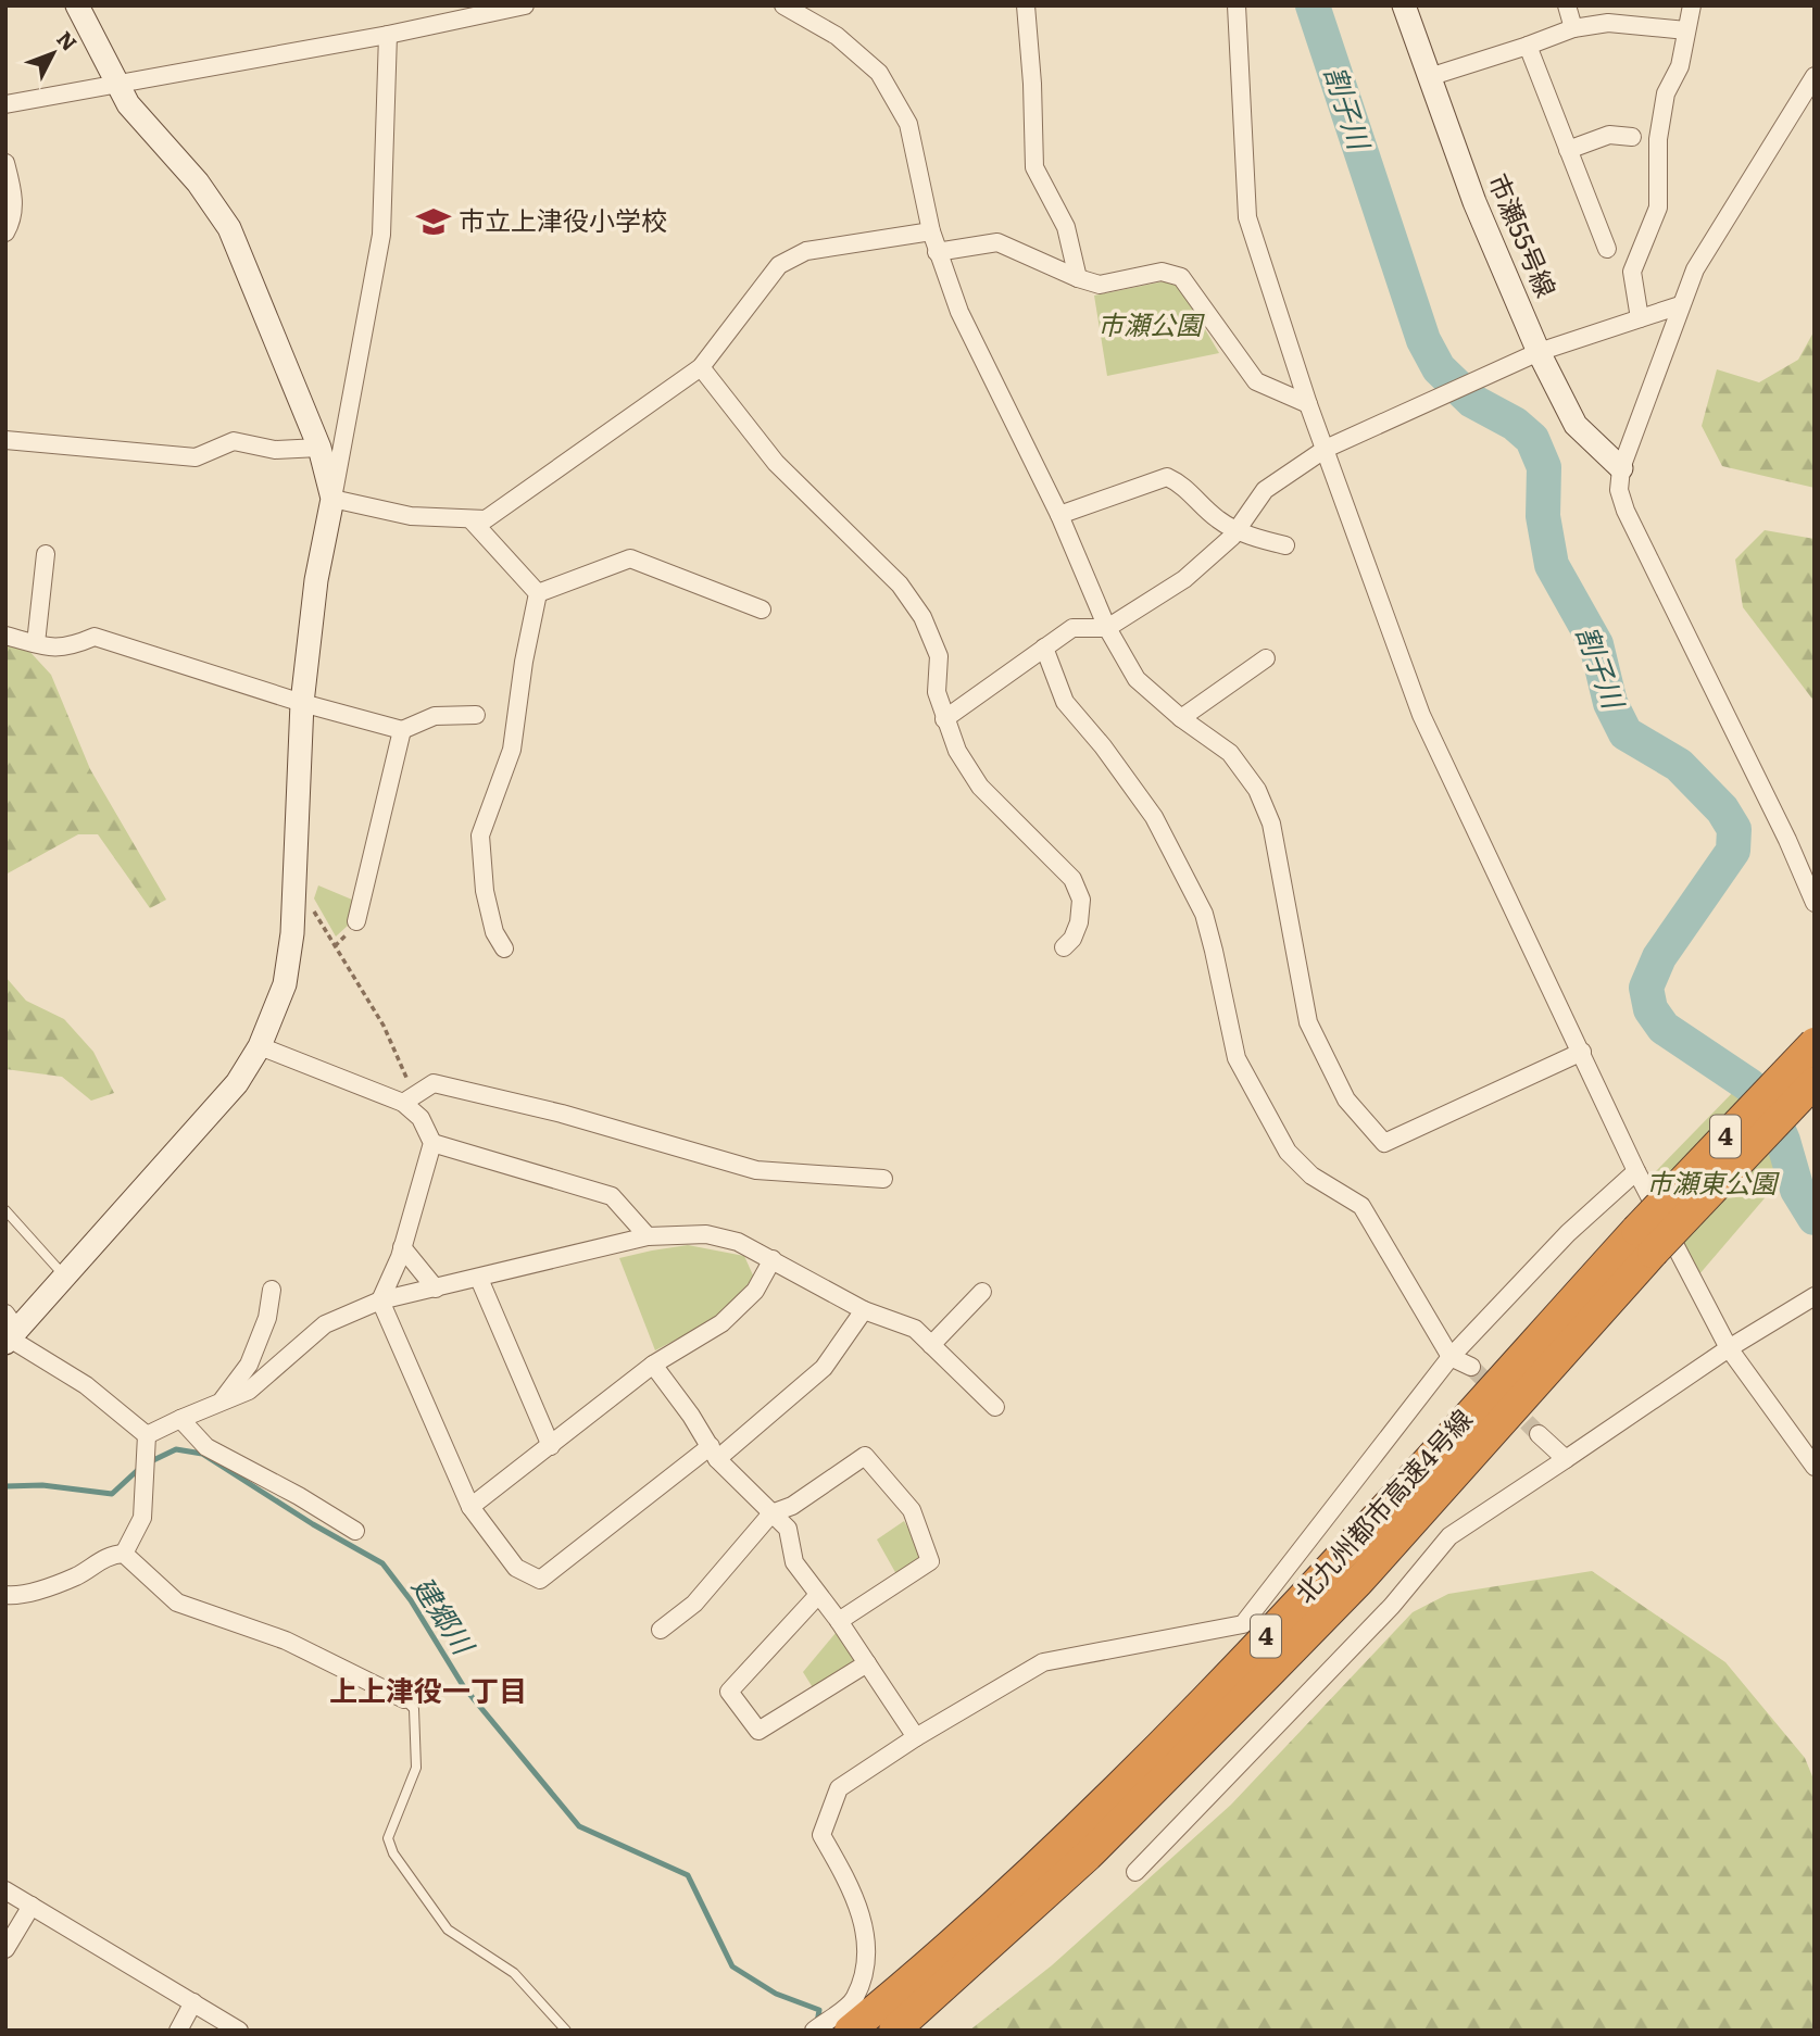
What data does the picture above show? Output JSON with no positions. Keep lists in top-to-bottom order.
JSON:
{
  "streets": {
    "highway": ["4", "北九州都市高速4号線"],
    "street": ["市瀬55号線"]
  },
  "districts": ["上上津役一丁目"],
  "water": ["割子川", "建郷川"],
  "parks": ["市瀬公園", "市瀬東公園"],
  "places": {
    "school or university": ["市立上津役小学校"]
  },
  "north": "top right"
}
